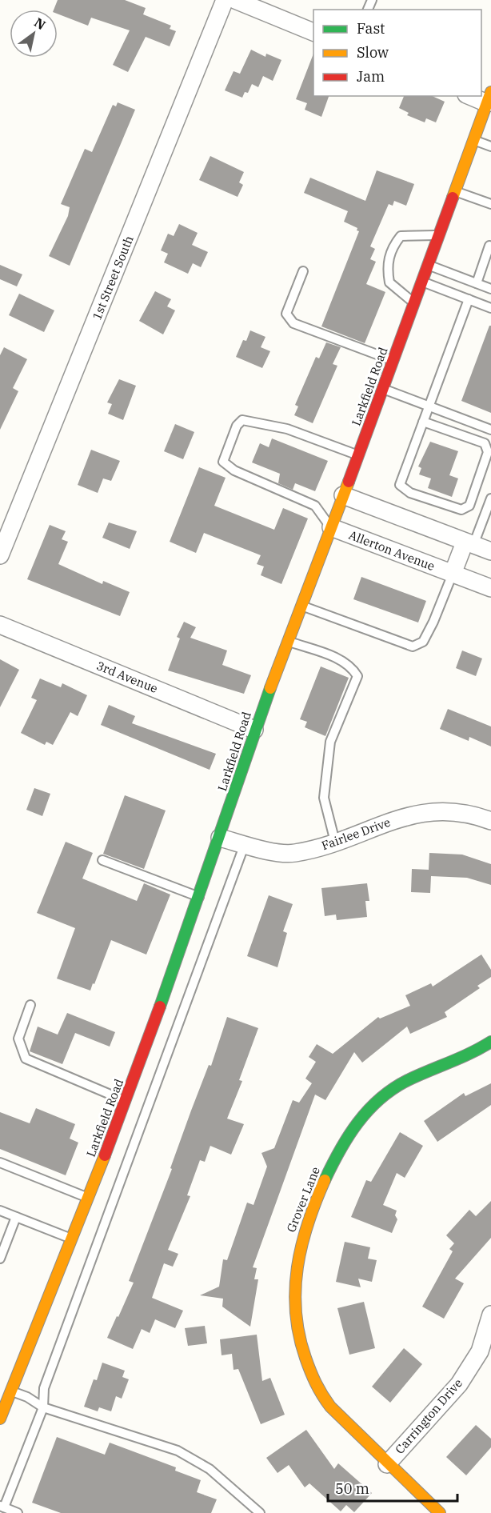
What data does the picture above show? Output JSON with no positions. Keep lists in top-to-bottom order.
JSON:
{
  "streets": {
    "main road": ["Larkfield Road", "Grover Lane"],
    "street": [
      "1st Street South",
      "Allerton Avenue",
      "3rd Avenue",
      "Fairlee Drive",
      "Carrington Drive"
    ]
  },
  "crossings": [
    ["Larkfield Road", "Allerton Avenue"],
    ["Larkfield Road", "3rd Avenue"],
    ["Larkfield Road", "Fairlee Drive"],
    ["Grover Lane", "Carrington Drive"]
  ],
  "legend": ["Fast", "Slow", "Jam"],
  "scale_bar": "50 m",
  "north": "top right"
}
